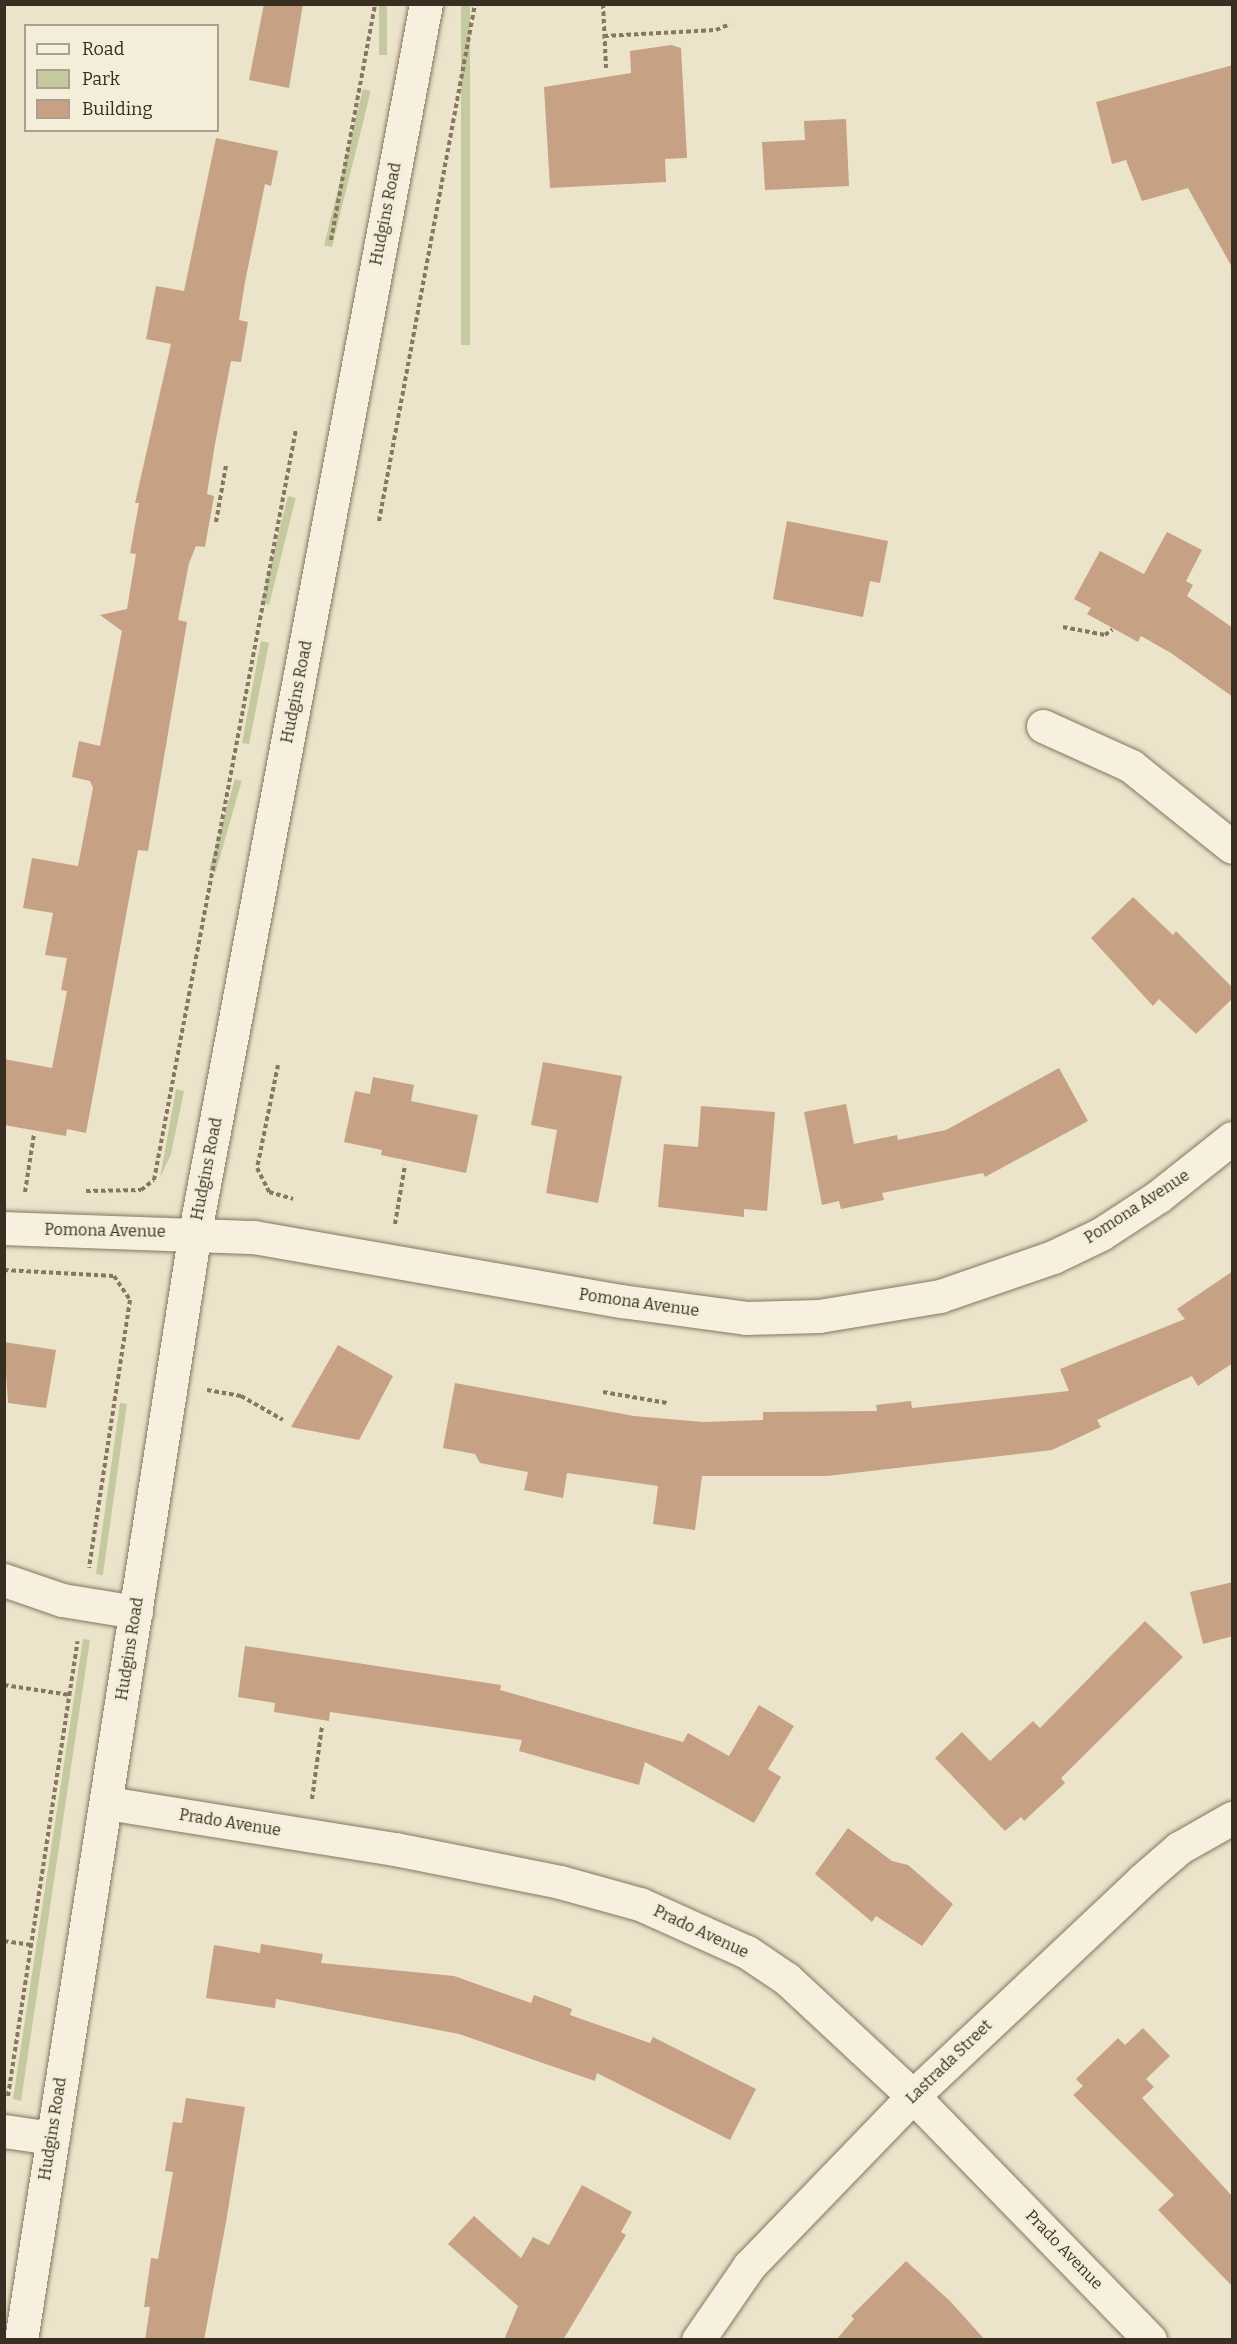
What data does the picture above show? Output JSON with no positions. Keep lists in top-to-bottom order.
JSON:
{
  "streets": {
    "street": [
      "Hudgins Road",
      "Pomona Avenue",
      "Prado Avenue",
      "Lastrada Street"
    ]
  },
  "crossings": [
    ["Hudgins Road", "Pomona Avenue"],
    ["Hudgins Road", "Prado Avenue"],
    ["Prado Avenue", "Lastrada Street"]
  ],
  "legend": ["Road", "Park", "Building"]
}
